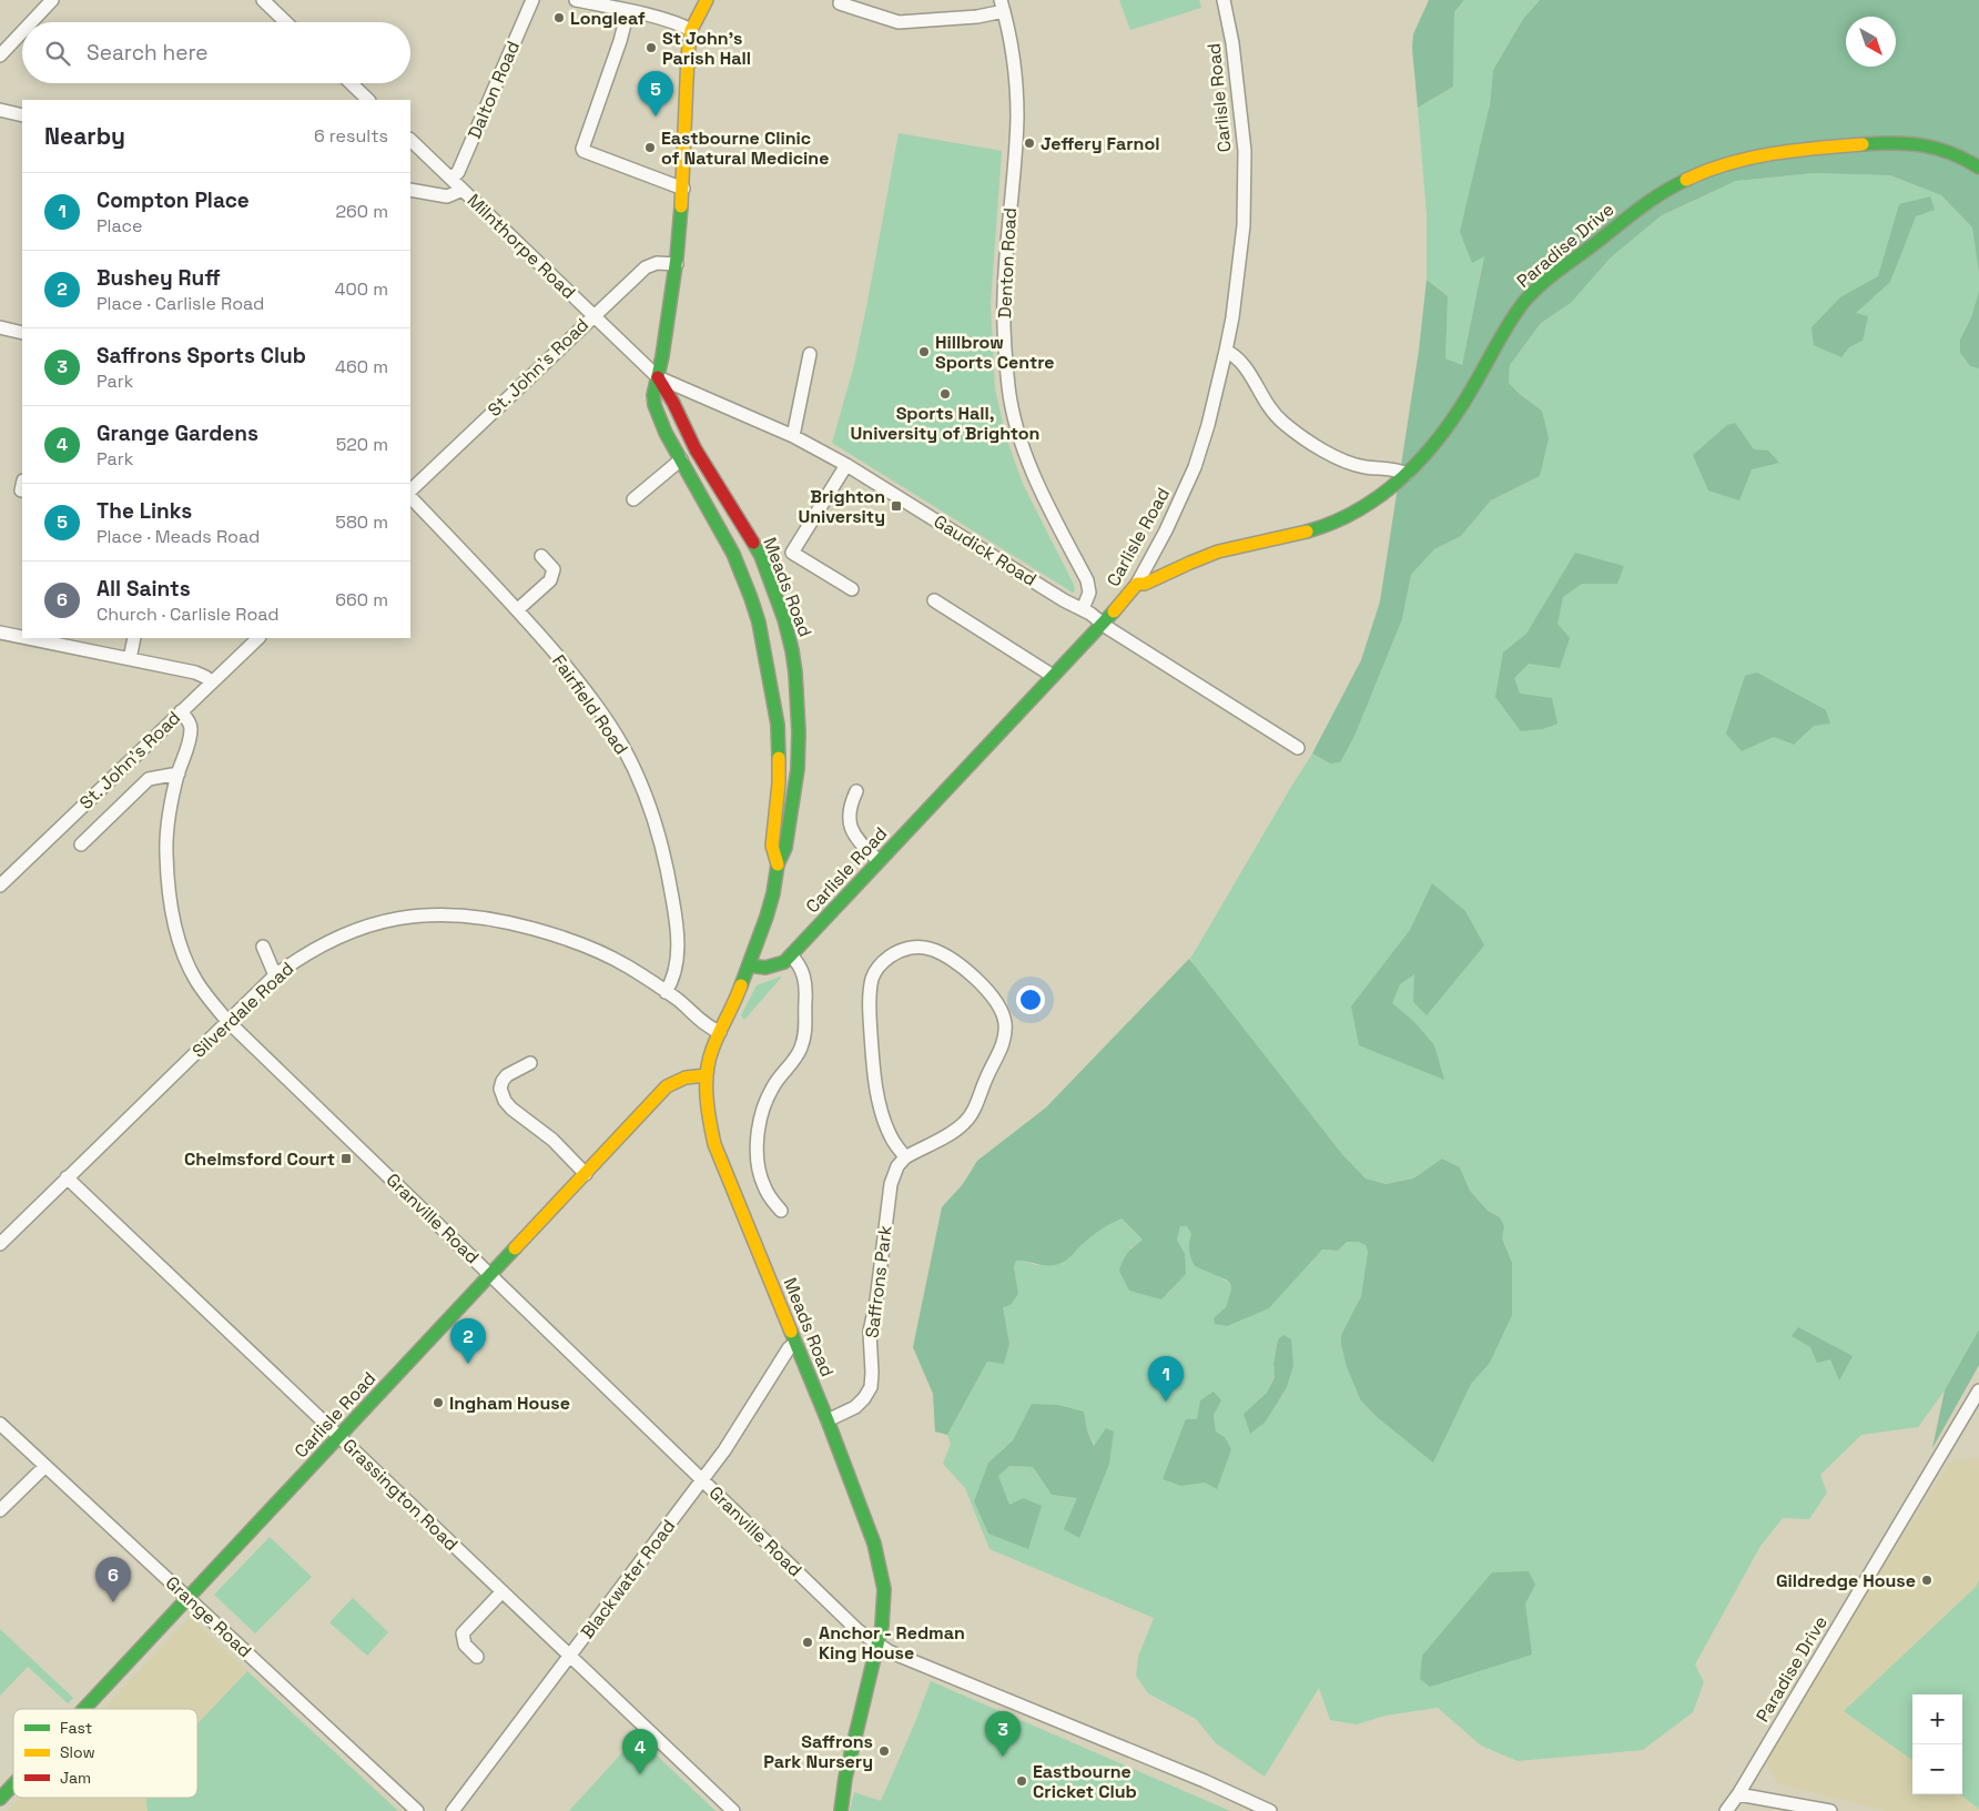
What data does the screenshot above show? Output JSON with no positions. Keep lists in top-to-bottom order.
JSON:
{
  "streets": {
    "street": [
      "Dalton Road",
      "Carlisle Road",
      "Paradise Drive",
      "Milnthorpe Road",
      "Denton Road",
      "St. John's Road",
      "Gaudick Road",
      "Meads Road",
      "Fairfield Road",
      "Silverdale Road",
      "Granville Road",
      "Saffrons Park",
      "Grassington Road",
      "Blackwater Road",
      "Grange Road"
    ]
  },
  "crossings": [
    ["Dalton Road", "Milnthorpe Road"],
    ["Carlisle Road", "Paradise Drive"],
    ["Carlisle Road", "Gaudick Road"],
    ["Carlisle Road", "Meads Road"],
    ["Carlisle Road", "Granville Road"],
    ["Carlisle Road", "Grassington Road"],
    ["Carlisle Road", "Grange Road"],
    ["Milnthorpe Road", "St. John's Road"],
    ["Milnthorpe Road", "Gaudick Road"],
    ["Milnthorpe Road", "Meads Road"],
    ["Denton Road", "Gaudick Road"],
    ["St. John's Road", "Meads Road"],
    ["St. John's Road", "Granville Road"],
    ["Gaudick Road", "Meads Road"],
    ["Meads Road", "Silverdale Road"],
    ["Meads Road", "Granville Road"],
    ["Meads Road", "Saffrons Park"],
    ["Meads Road", "Blackwater Road"],
    ["Fairfield Road", "Silverdale Road"],
    ["Silverdale Road", "Granville Road"],
    ["Silverdale Road", "Grassington Road"],
    ["Granville Road", "Blackwater Road"],
    ["Grassington Road", "Blackwater Road"]
  ],
  "places": {
    "other": [
      "Longleaf",
      "St John's Parish Hall",
      "Jeffery Farnol",
      "Eastbourne Clinic of Natural Medicine",
      "Hillbrow Sports Centre",
      "Sports Hall, University of Brighton",
      "Ingham House",
      "Gildredge House",
      "Anchor - Redman King House",
      "Saffrons Park Nursery",
      "Eastbourne Cricket Club"
    ],
    "transit": ["Brighton University", "Chelmsford Court"]
  },
  "legend": ["Fast", "Slow", "Jam"],
  "north": "bottom right",
  "page": {
    "search": "Search here",
    "pins": [
      "5",
      "2",
      "1",
      "6",
      "3",
      "4"
    ],
    "heading": ["Nearby", "6 results"],
    "list": [
      {
        "mark": "1",
        "name": "Compton Place",
        "note": "Place",
        "value": "260 m"
      },
      {
        "mark": "2",
        "name": "Bushey Ruff",
        "note": "Place · Carlisle Road",
        "value": "400 m"
      },
      {
        "mark": "3",
        "name": "Saffrons Sports Club",
        "note": "Park",
        "value": "460 m"
      },
      {
        "mark": "4",
        "name": "Grange Gardens",
        "note": "Park",
        "value": "520 m"
      },
      {
        "mark": "5",
        "name": "The Links",
        "note": "Place · Meads Road",
        "value": "580 m"
      },
      {
        "mark": "6",
        "name": "All Saints",
        "note": "Church · Carlisle Road",
        "value": "660 m"
      }
    ],
    "map_buttons": ["+", "−"]
  }
}
